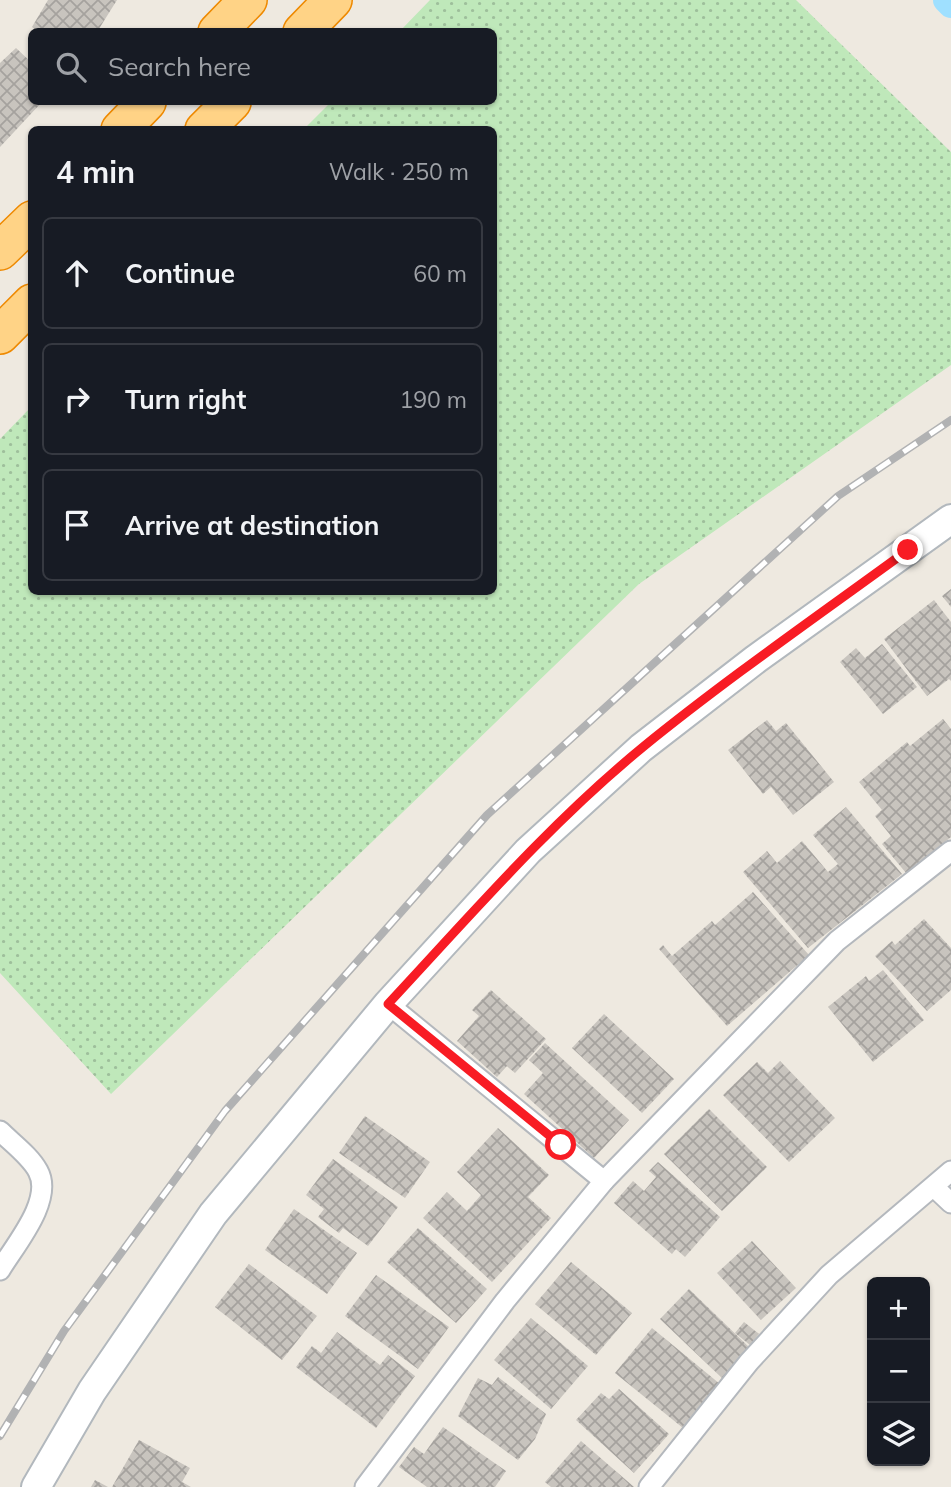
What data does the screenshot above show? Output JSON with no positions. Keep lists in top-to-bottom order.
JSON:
{
  "page": {
    "search": "Search here",
    "heading": ["4 min", "Walk · 250 m"],
    "list": [
      ["Continue", "60 m"],
      ["Turn right", "190 m"],
      "Arrive at destination"
    ],
    "map_buttons": ["+", "−"]
  }
}
